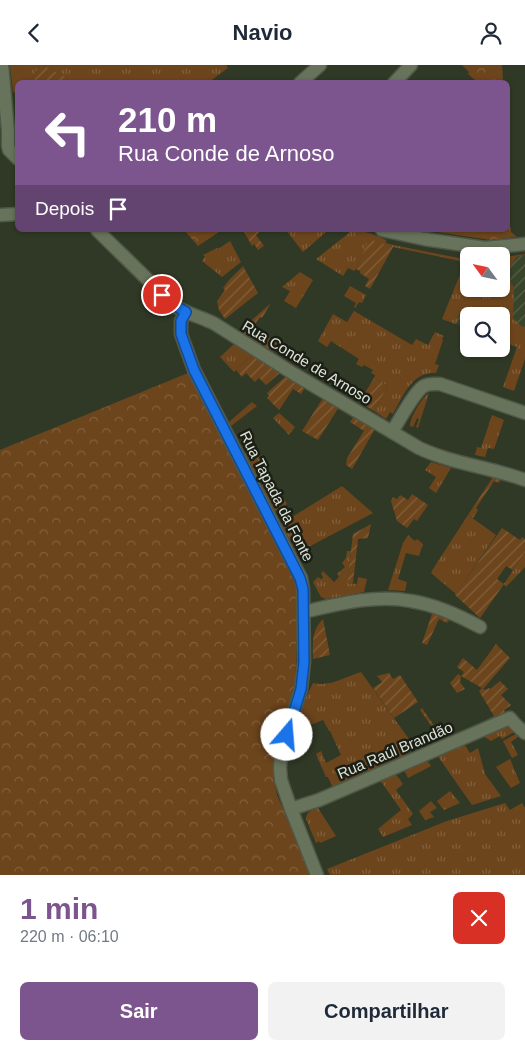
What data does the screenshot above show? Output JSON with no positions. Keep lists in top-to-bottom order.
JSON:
{
  "streets": {
    "street": ["Rua Conde de Arnoso", "Rua Tapada da Fonte", "Rua Raúl Brandão"]
  },
  "crossings": [
    ["Rua Conde de Arnoso", "Rua Tapada da Fonte"],
    ["Rua Tapada da Fonte", "Rua Raúl Brandão"]
  ],
  "north": "top left",
  "page": {
    "header": "Navio",
    "turn": ["210 m", "Rua Conde de Arnoso"],
    "then": "Depois",
    "heading": ["1 min", "220 m · 06:10"],
    "buttons": ["Sair", "Compartilhar"]
  }
}
